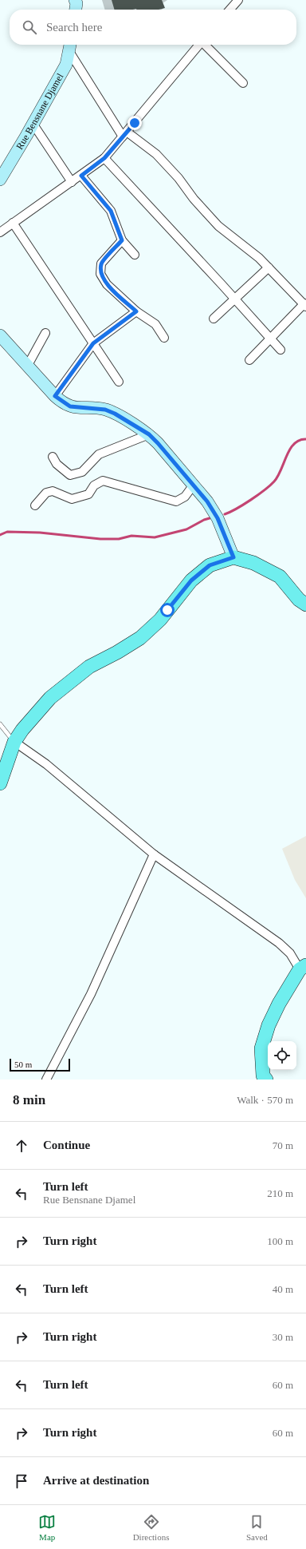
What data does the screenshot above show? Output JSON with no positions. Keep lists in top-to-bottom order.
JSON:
{
  "streets": {
    "main road": ["Rue Bensnane Djamel"]
  },
  "scale_bar": "50 m",
  "page": {
    "search": "Search here",
    "scale": "50 m",
    "heading": ["8 min", "Walk · 570 m"],
    "list": [
      ["Continue", "70 m"],
      ["Turn left", "Rue Bensnane Djamel", "210 m"],
      ["Turn right", "100 m"],
      ["Turn left", "40 m"],
      ["Turn right", "30 m"],
      ["Turn left", "60 m"],
      ["Turn right", "60 m"],
      "Arrive at destination"
    ],
    "nav": ["Map", "Directions", "Saved"]
  }
}
